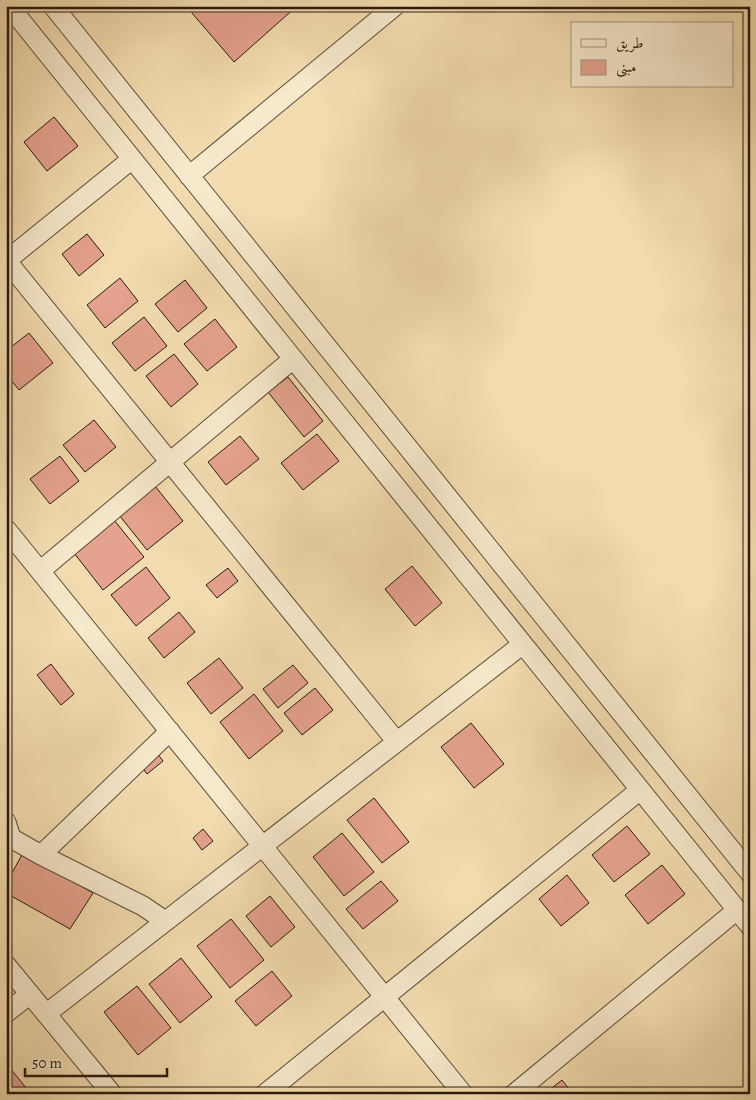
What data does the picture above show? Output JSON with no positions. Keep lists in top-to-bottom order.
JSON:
{
  "legend": ["طريق", "مبنى"],
  "scale_bar": "50 m"
}
